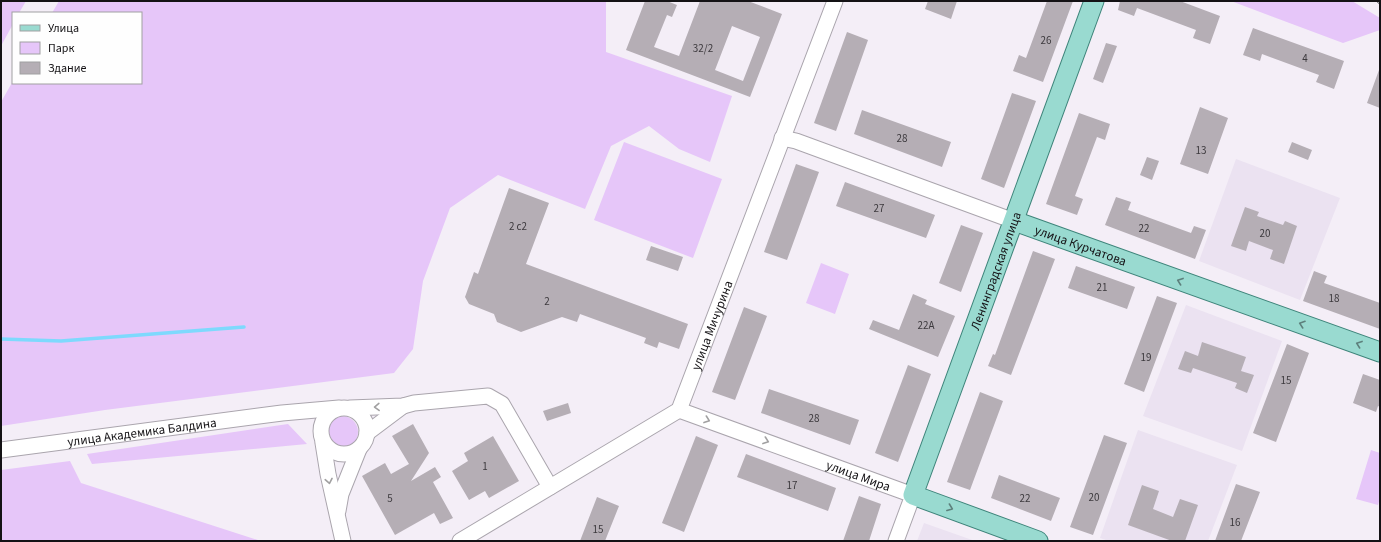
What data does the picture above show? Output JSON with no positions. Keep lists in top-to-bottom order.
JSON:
{
  "streets": {
    "main road": ["улица Курчатова", "Ленинградская улица", "улица Мира"],
    "street": ["улица Мичурина", "улица Академика Балдина"]
  },
  "crossings": [
    ["улица Курчатова", "Ленинградская улица"],
    ["улица Курчатова", "улица Мичурина"],
    ["Ленинградская улица", "улица Мира"],
    ["улица Мичурина", "улица Мира"]
  ],
  "one_way": ["улица Курчатова", "улица Мира"],
  "house_numbers": [
    "26",
    "32/2",
    "4",
    "28",
    "13",
    "27",
    "2 с2",
    "22",
    "20",
    "21",
    "18",
    "2",
    "22А",
    "19",
    "15",
    "28",
    "1",
    "17",
    "20",
    "5",
    "22",
    "16",
    "15"
  ],
  "legend": ["Улица", "Парк", "Здание"]
}
